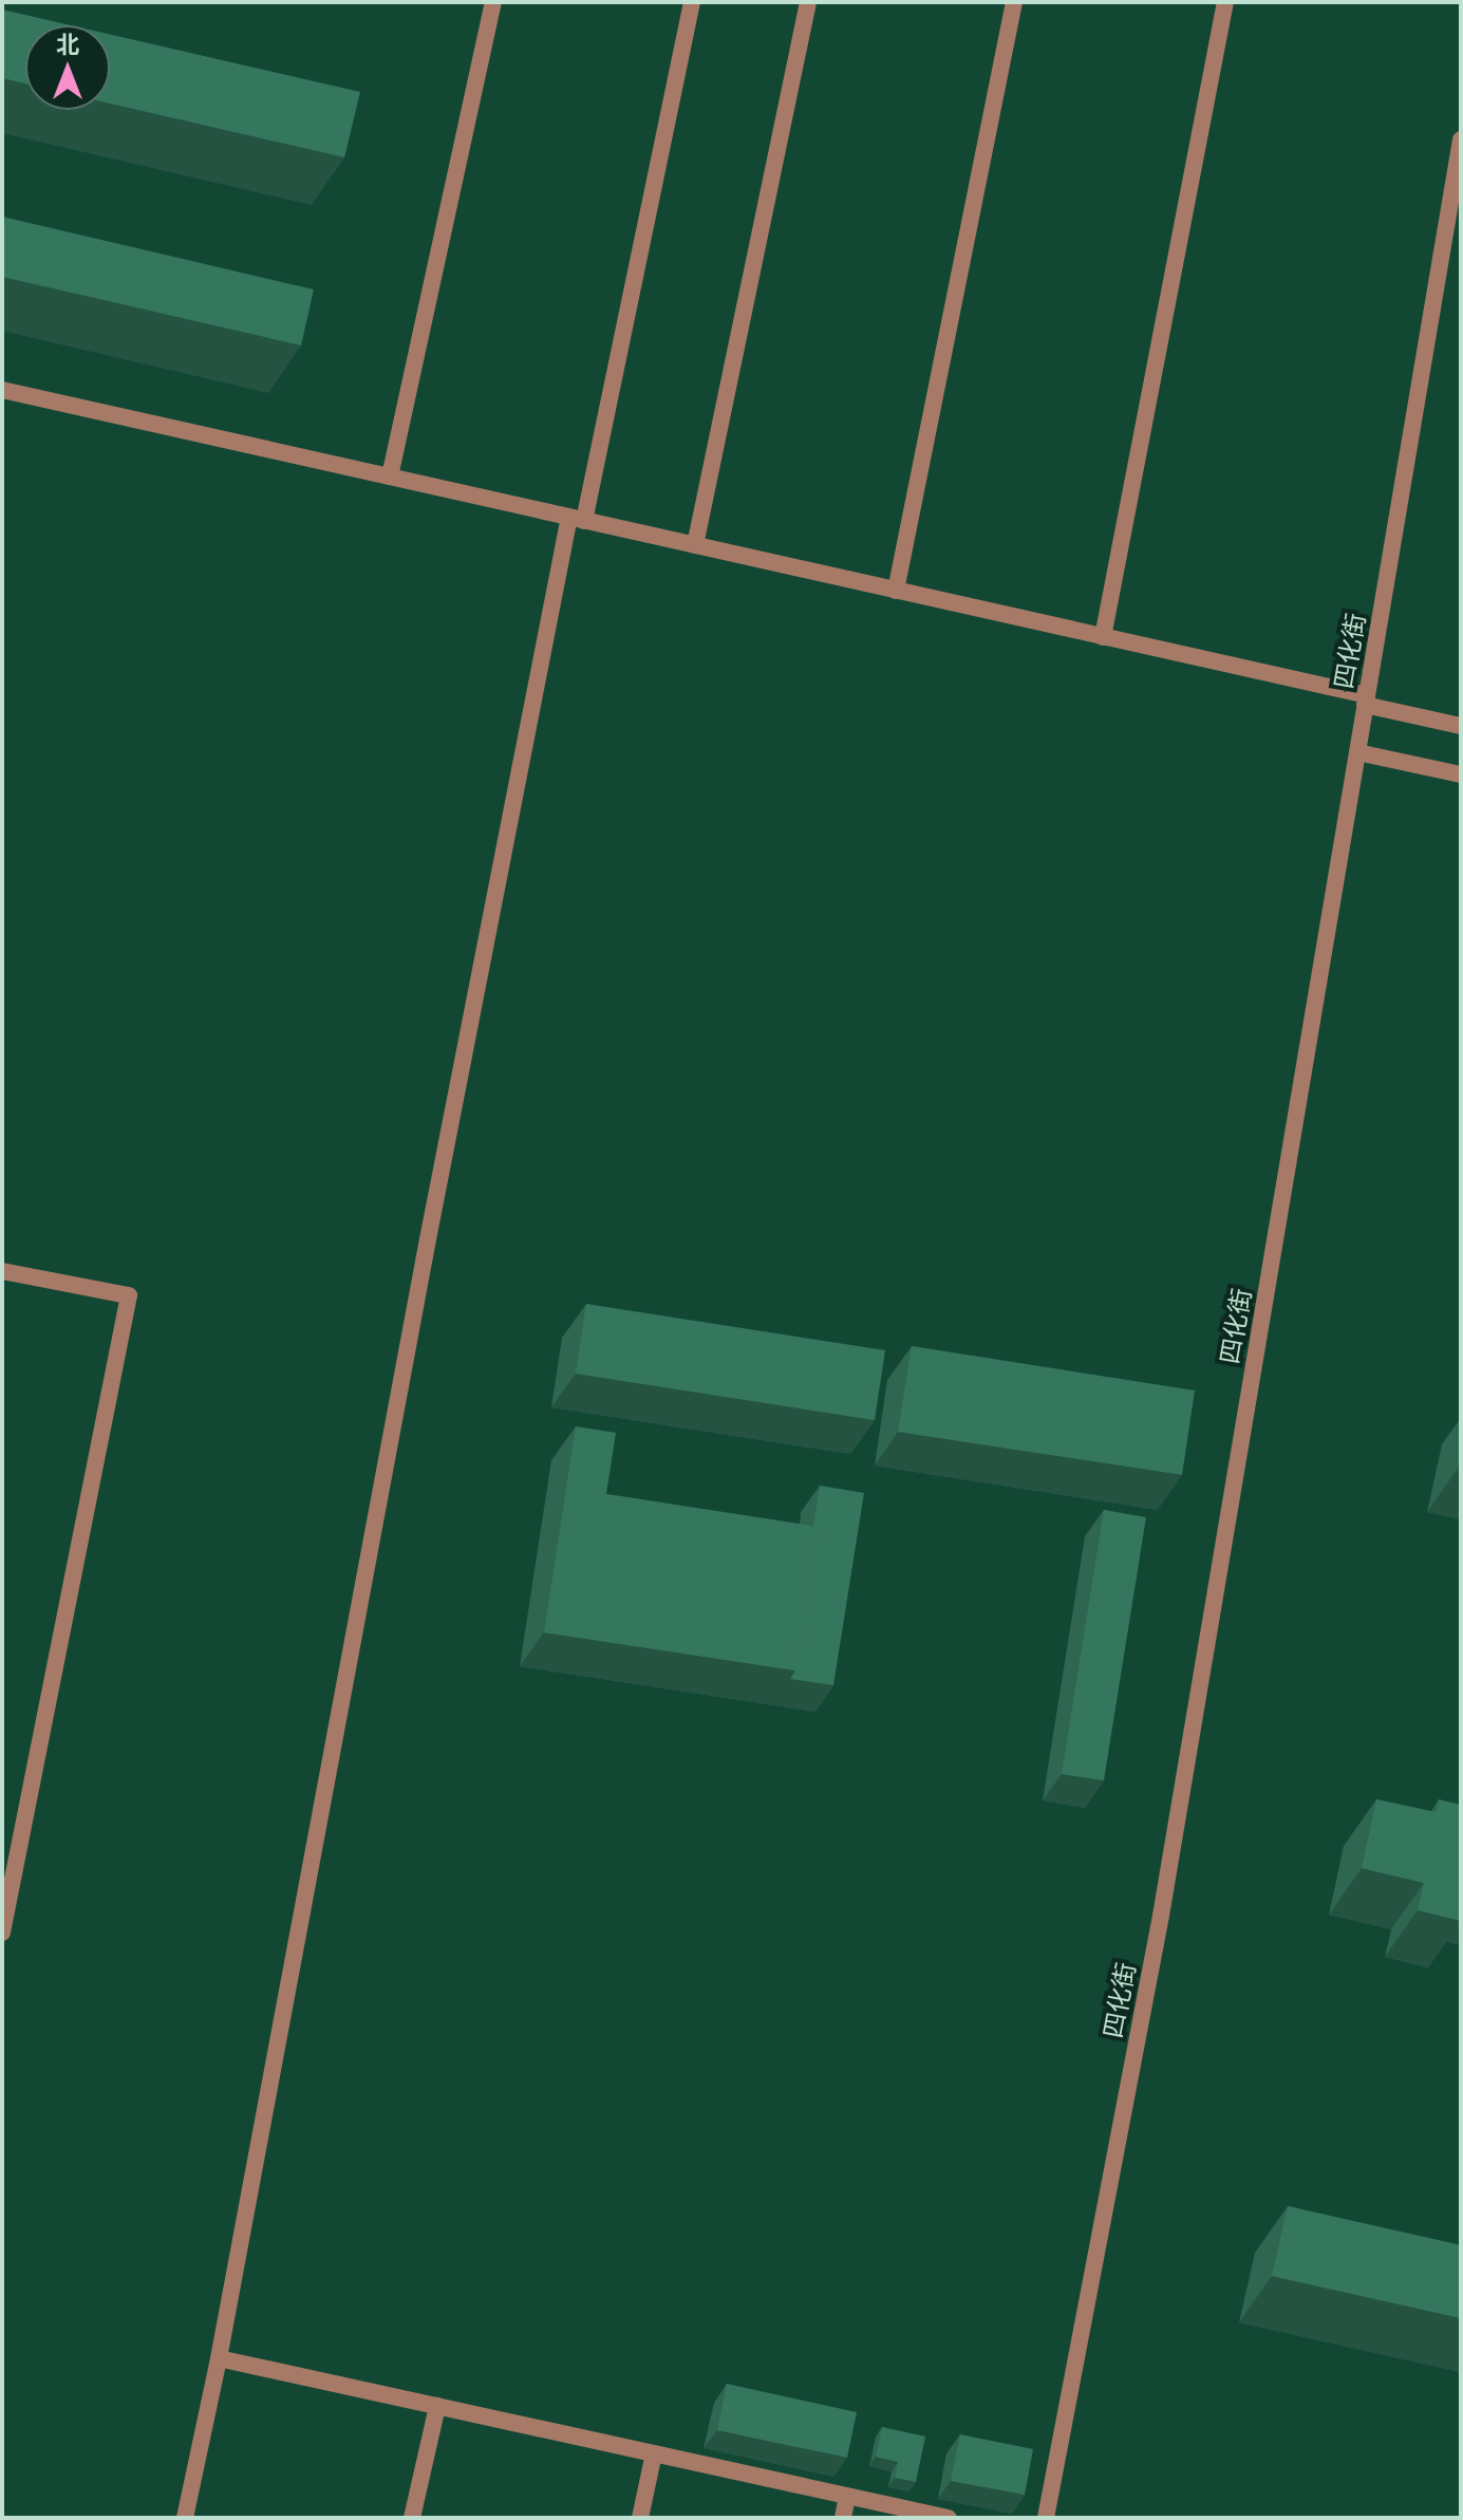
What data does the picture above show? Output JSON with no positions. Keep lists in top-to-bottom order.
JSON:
{
  "streets": {
    "street": ["四化街"]
  },
  "north": "top"
}
